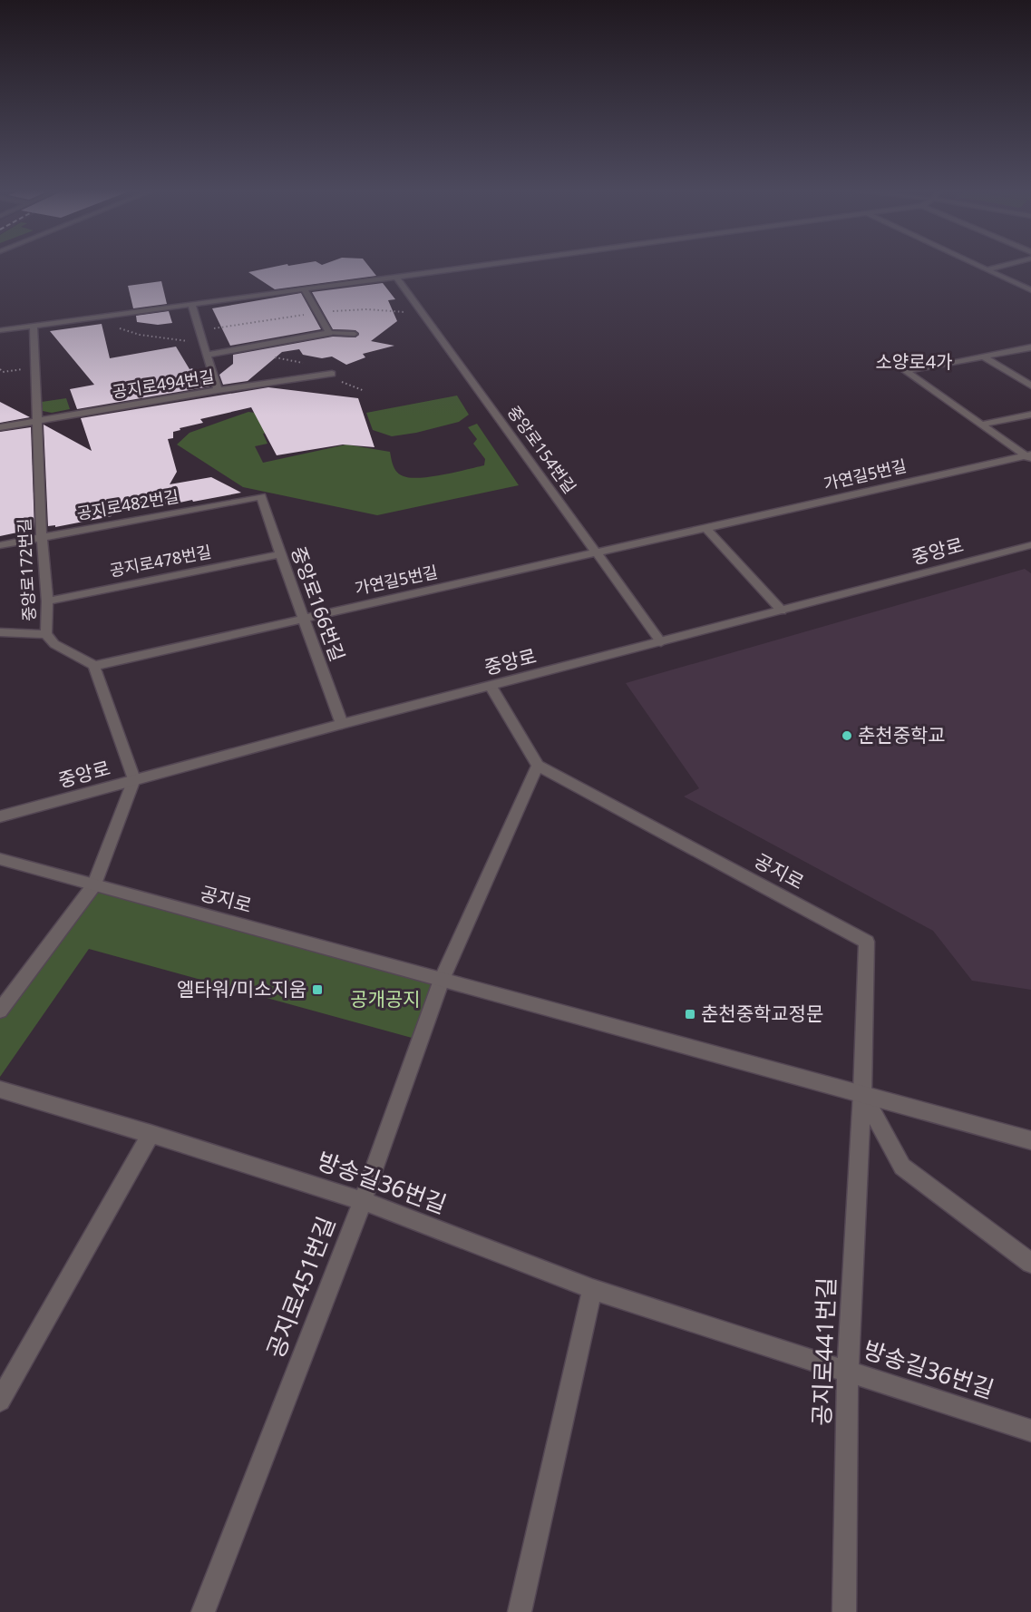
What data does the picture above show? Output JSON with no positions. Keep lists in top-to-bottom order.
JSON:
{
  "streets": {
    "street": [
      "공지로494번길",
      "중앙로154번길",
      "가연길5번길",
      "공지로482번길",
      "중앙로",
      "공지로478번길",
      "중앙로172번길",
      "중앙로166번길",
      "공지로",
      "방송길36번길",
      "공지로451번길",
      "공지로441번길"
    ]
  },
  "crossings": [
    ["공지로494번길", "중앙로172번길"],
    ["중앙로154번길", "가연길5번길"],
    ["중앙로154번길", "중앙로"],
    ["가연길5번길", "중앙로172번길"],
    ["가연길5번길", "중앙로166번길"],
    ["공지로482번길", "중앙로172번길"],
    ["공지로482번길", "중앙로166번길"],
    ["중앙로", "중앙로166번길"],
    ["공지로478번길", "중앙로172번길"],
    ["공지로478번길", "중앙로166번길"],
    ["공지로", "공지로451번길"],
    ["공지로", "공지로441번길"],
    ["방송길36번길", "공지로451번길"],
    ["방송길36번길", "공지로441번길"]
  ],
  "districts": ["소양로4가"],
  "parks": ["공개공지"],
  "places": {
    "other": ["춘천중학교"],
    "transit": ["엘타워/미소지움", "춘천중학교정문"]
  }
}
